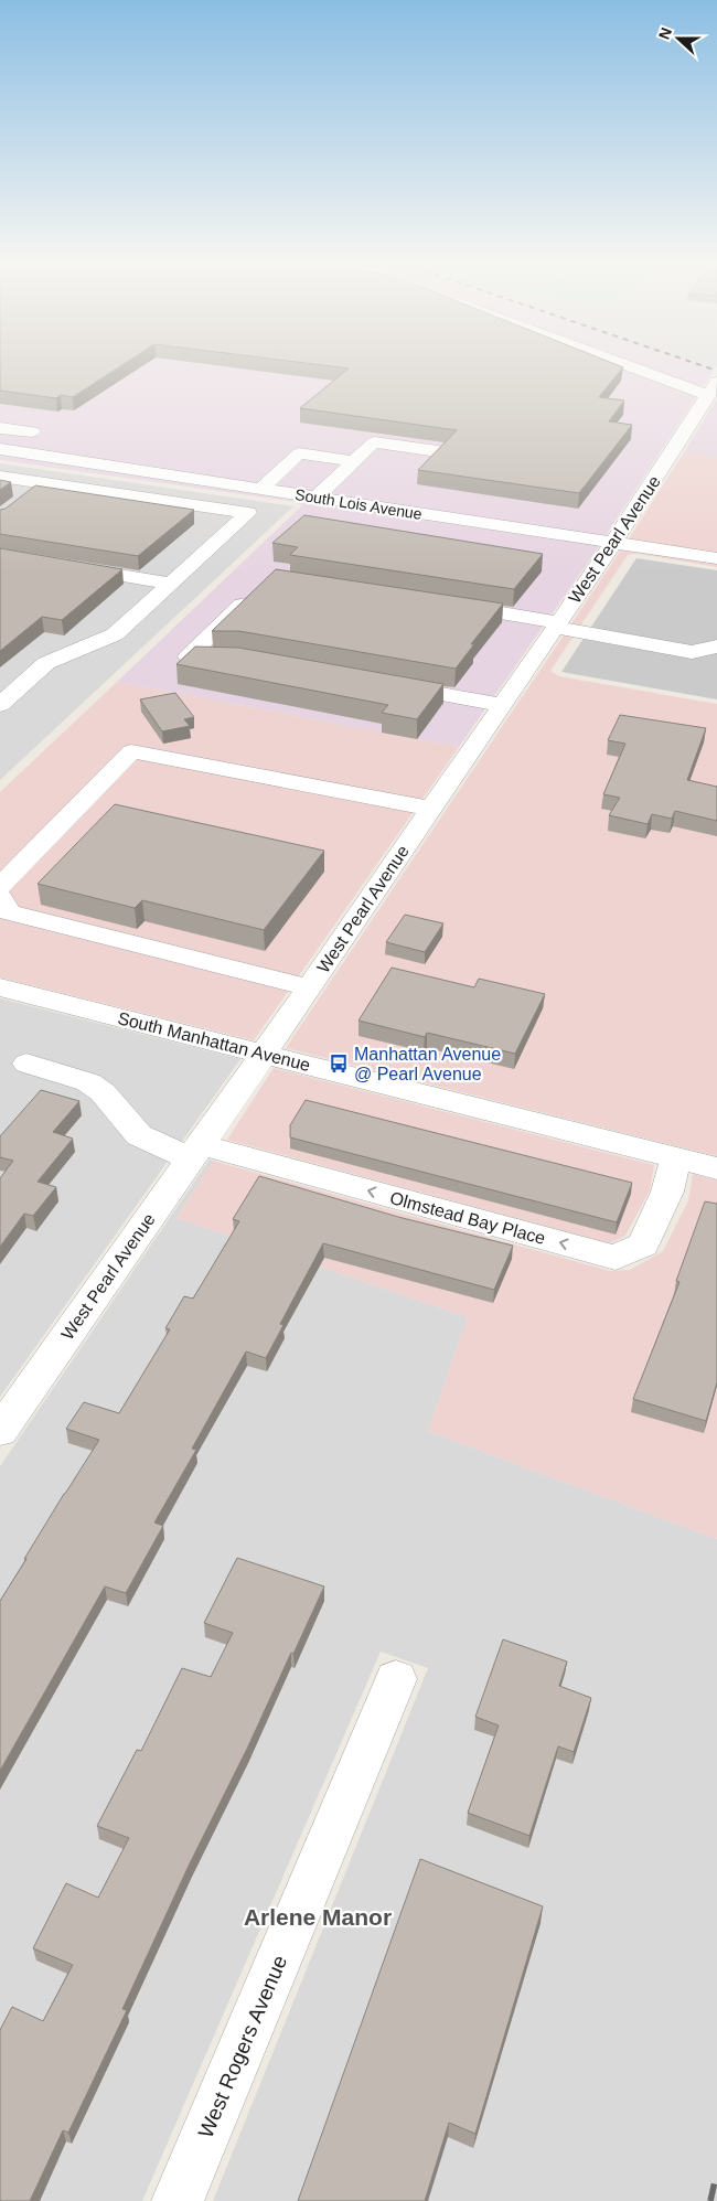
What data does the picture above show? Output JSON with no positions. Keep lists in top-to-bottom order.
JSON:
{
  "streets": {
    "street": [
      "South Lois Avenue",
      "West Pearl Avenue",
      "South Manhattan Avenue",
      "Olmstead Bay Place",
      "West Rogers Avenue"
    ]
  },
  "crossings": [
    ["South Lois Avenue", "West Pearl Avenue"],
    ["West Pearl Avenue", "South Manhattan Avenue"],
    ["West Pearl Avenue", "Olmstead Bay Place"],
    ["South Manhattan Avenue", "Olmstead Bay Place"]
  ],
  "one_way": ["Olmstead Bay Place"],
  "districts": ["Arlene Manor"],
  "places": {
    "bus stop": ["Manhattan Avenue @ Pearl Avenue"]
  },
  "north": "left"
}
